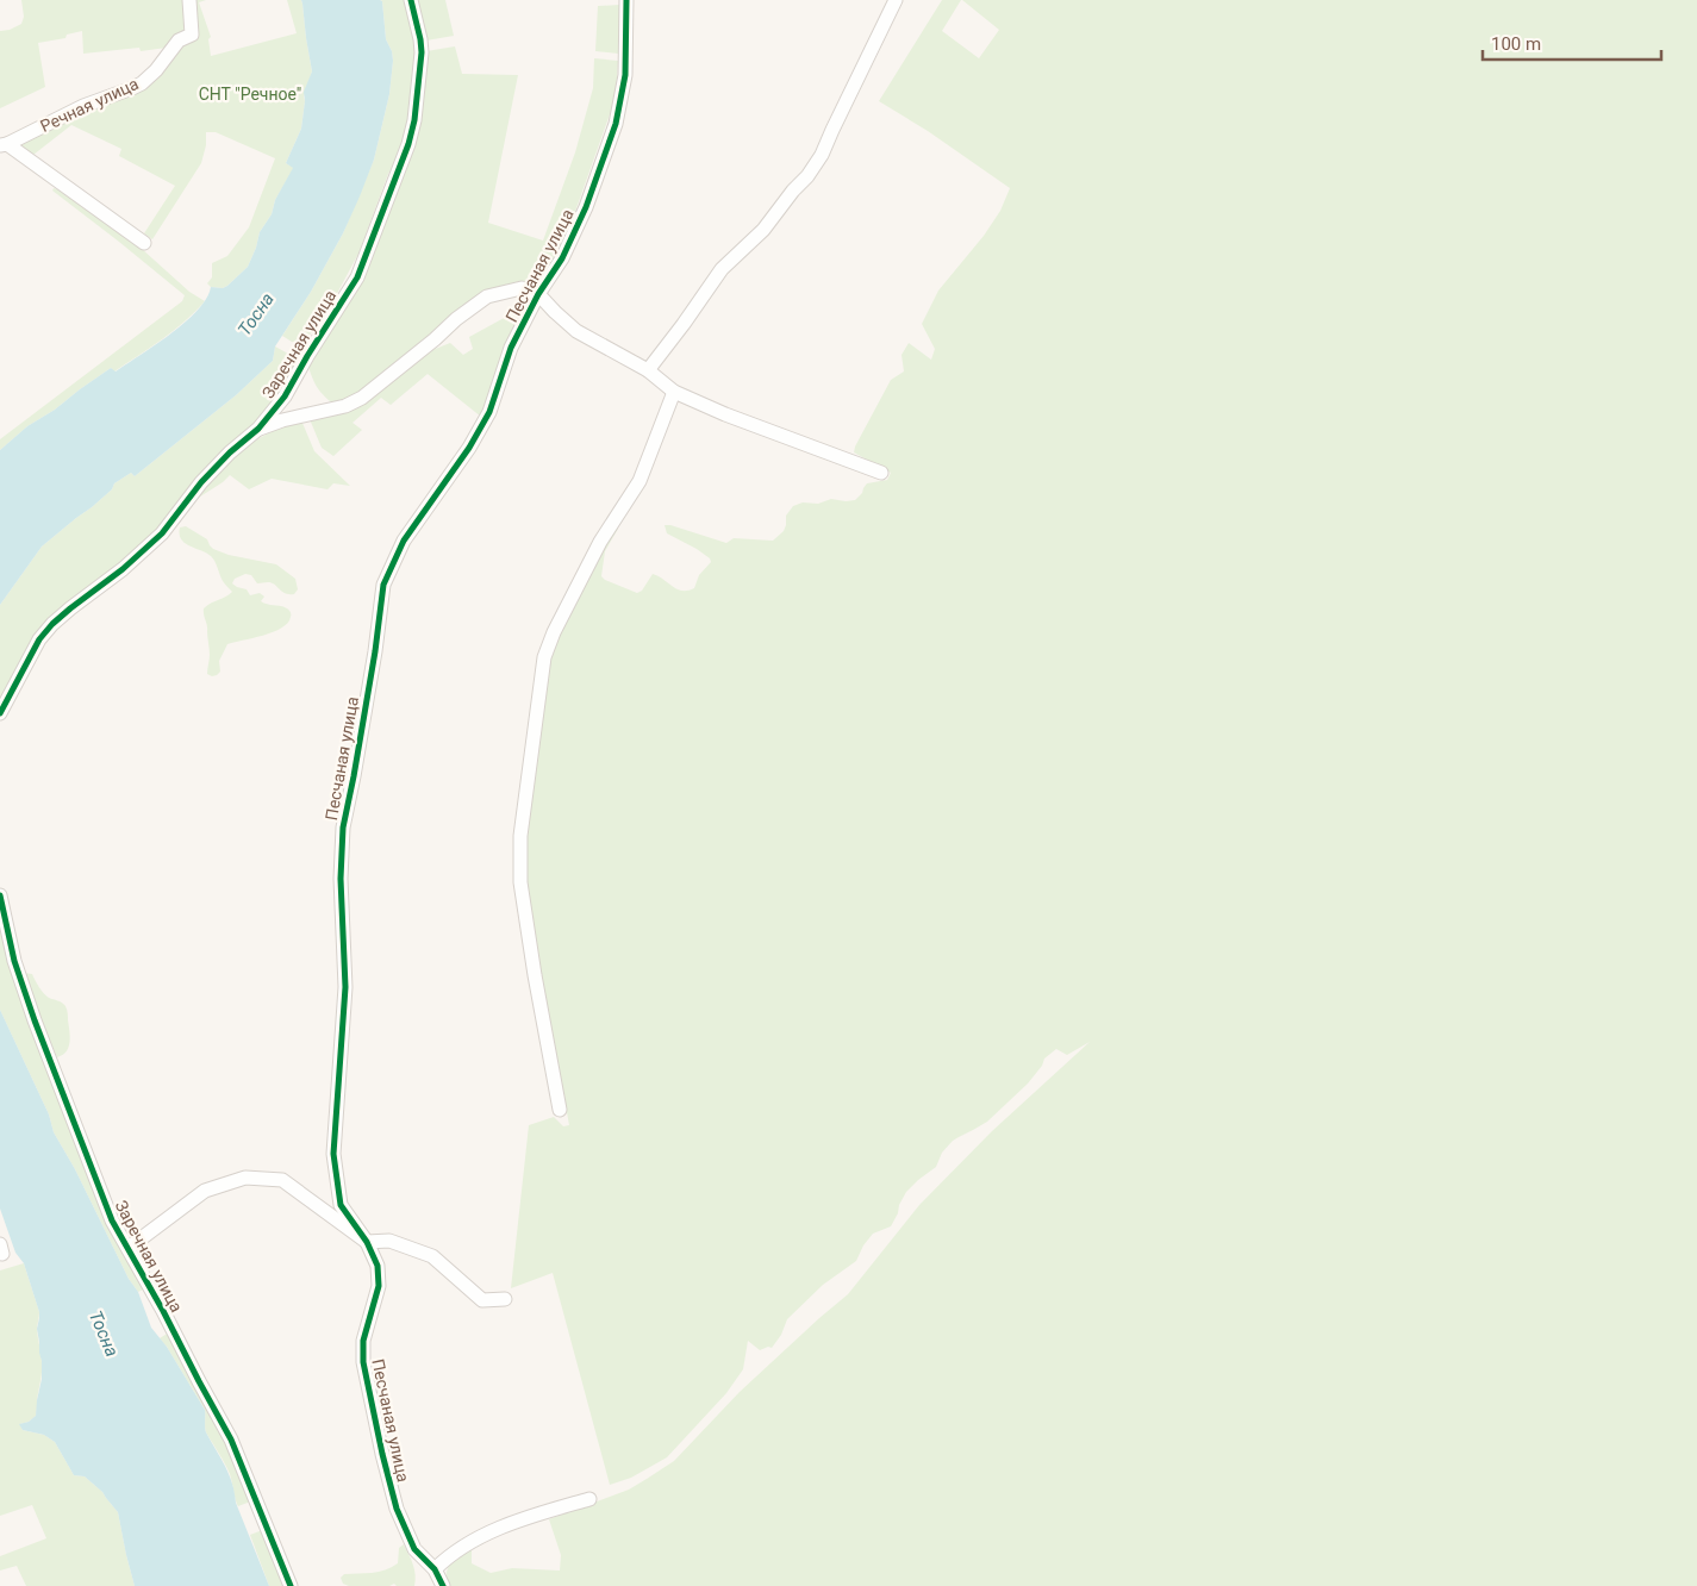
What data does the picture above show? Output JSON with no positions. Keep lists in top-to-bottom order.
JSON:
{
  "streets": {
    "street": ["Речная улица", "Песчаная улица", "Заречная улица"]
  },
  "water": ["Тосна"],
  "parks": ["СНТ \"Речное\""],
  "scale_bar": "100 m"
}
